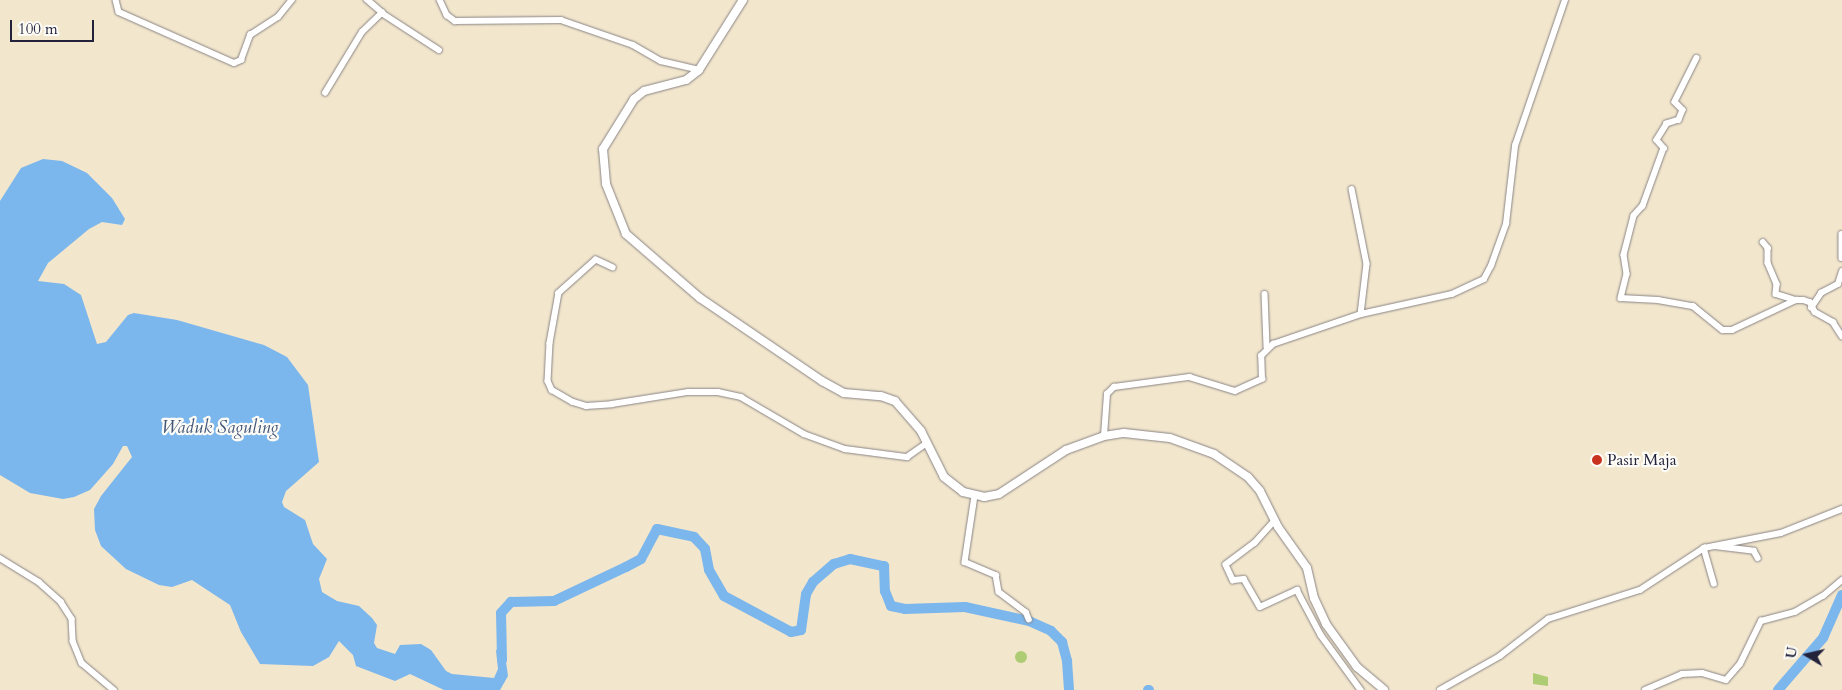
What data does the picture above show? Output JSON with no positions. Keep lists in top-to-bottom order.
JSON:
{
  "water": ["Waduk Saguling"],
  "places": ["Pasir Maja"],
  "scale_bar": "100 m",
  "north": "left"
}
